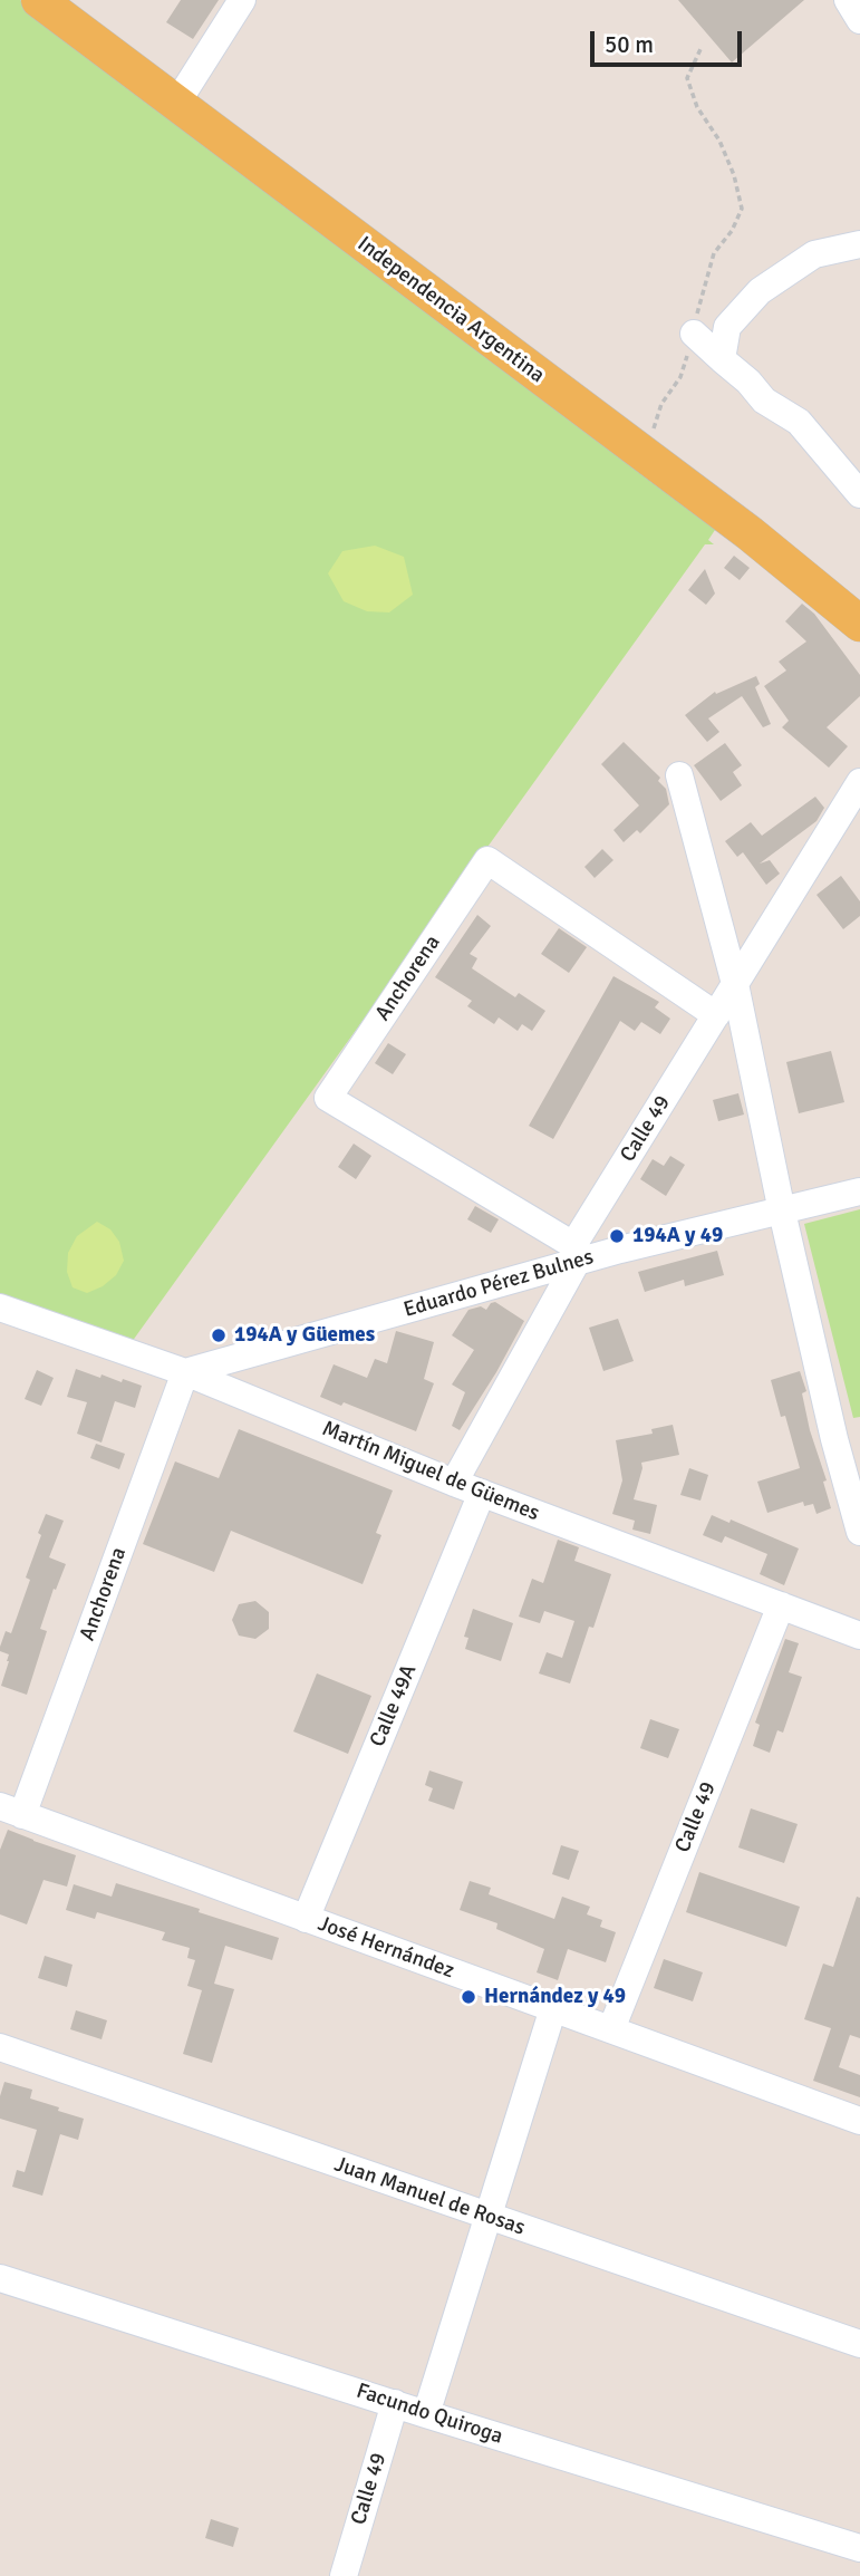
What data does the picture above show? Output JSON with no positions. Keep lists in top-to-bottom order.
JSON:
{
  "streets": {
    "main road": ["Independencia Argentina"],
    "street": [
      "Anchorena",
      "Calle 49",
      "Eduardo Pérez Bulnes",
      "Martín Miguel de Güemes",
      "Calle 49A",
      "José Hernández",
      "Juan Manuel de Rosas",
      "Facundo Quiroga"
    ]
  },
  "crossings": [
    ["Anchorena", "Calle 49"],
    ["Anchorena", "Eduardo Pérez Bulnes"],
    ["Anchorena", "Martín Miguel de Güemes"],
    ["Anchorena", "José Hernández"],
    ["Calle 49", "Eduardo Pérez Bulnes"],
    ["Calle 49", "Martín Miguel de Güemes"],
    ["Calle 49", "José Hernández"],
    ["Calle 49", "Facundo Quiroga"],
    ["Eduardo Pérez Bulnes", "Martín Miguel de Güemes"],
    ["Martín Miguel de Güemes", "Calle 49A"],
    ["Calle 49A", "José Hernández"]
  ],
  "places": ["194A y 49", "194A y Güemes", "Hernández y 49"],
  "scale_bar": "50 m"
}
